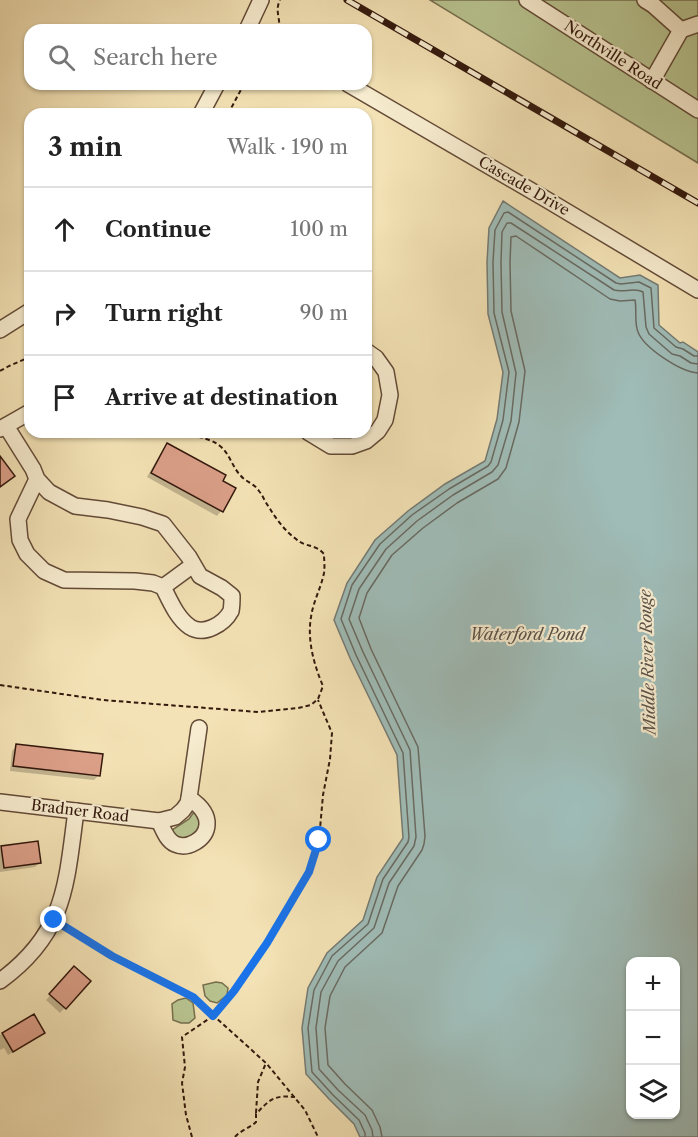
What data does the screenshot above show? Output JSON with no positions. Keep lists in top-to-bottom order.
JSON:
{
  "streets": {
    "street": ["Northville Road", "Cascade Drive", "Bradner Road"]
  },
  "water": ["Waterford Pond", "Middle River Rouge"],
  "page": {
    "search": "Search here",
    "heading": ["3 min", "Walk · 190 m"],
    "list": [
      ["Continue", "100 m"],
      ["Turn right", "90 m"],
      "Arrive at destination"
    ],
    "map_buttons": ["+", "−"]
  }
}
